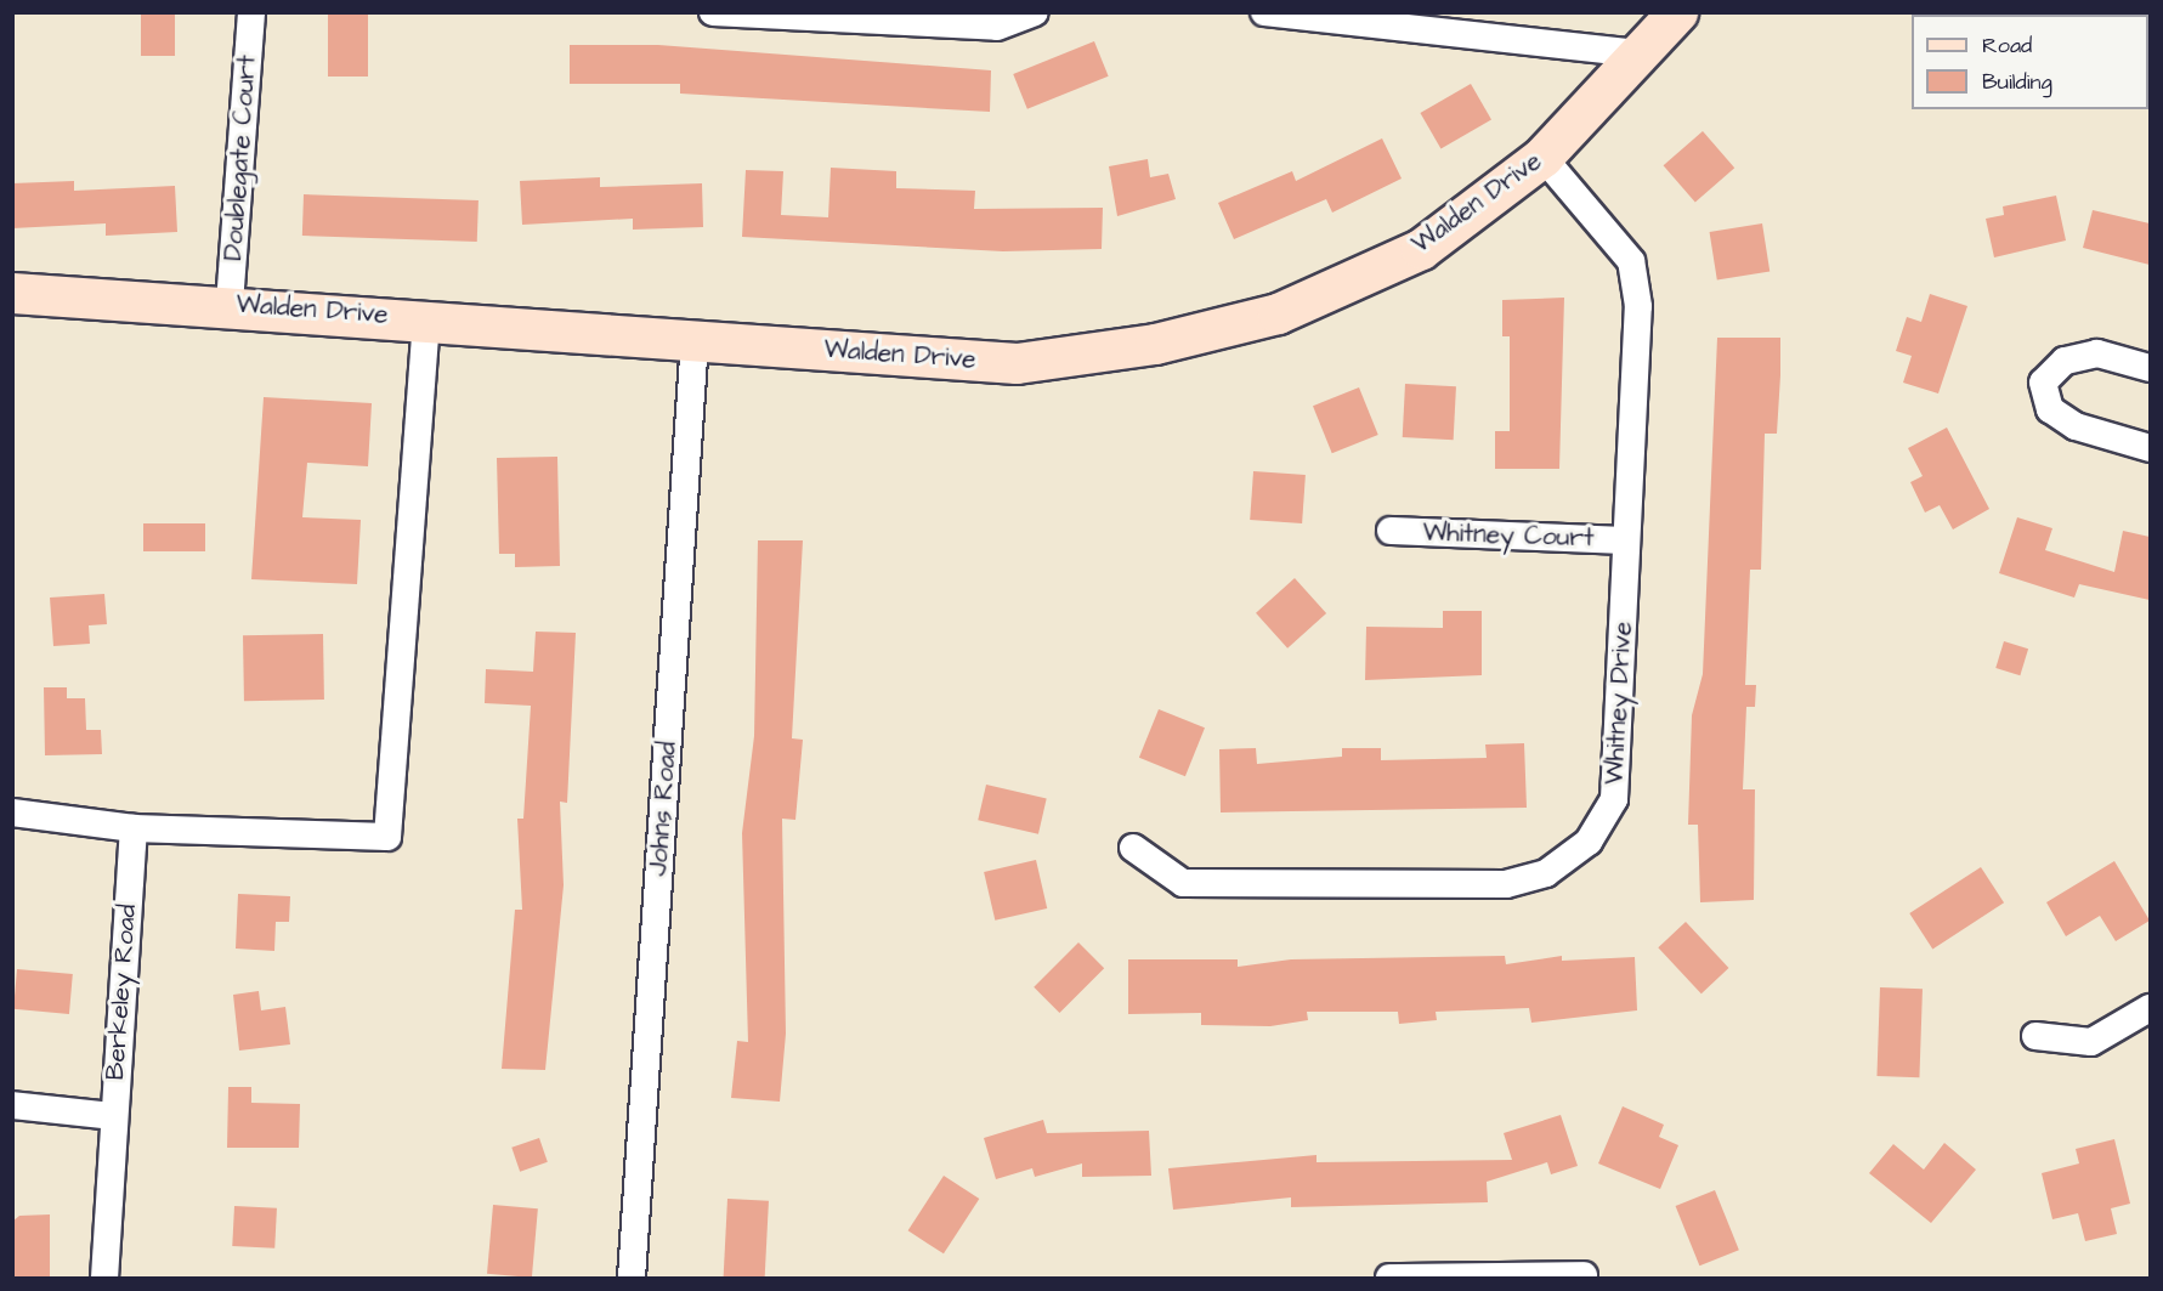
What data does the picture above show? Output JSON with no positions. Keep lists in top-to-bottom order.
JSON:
{
  "streets": {
    "street": [
      "Doublegate Court",
      "Walden Drive",
      "Whitney Court",
      "Whitney Drive",
      "Johns Road",
      "Berkeley Road"
    ]
  },
  "crossings": [
    ["Doublegate Court", "Walden Drive"],
    ["Walden Drive", "Whitney Drive"],
    ["Walden Drive", "Johns Road"],
    ["Whitney Court", "Whitney Drive"]
  ],
  "legend": ["Road", "Building"]
}
